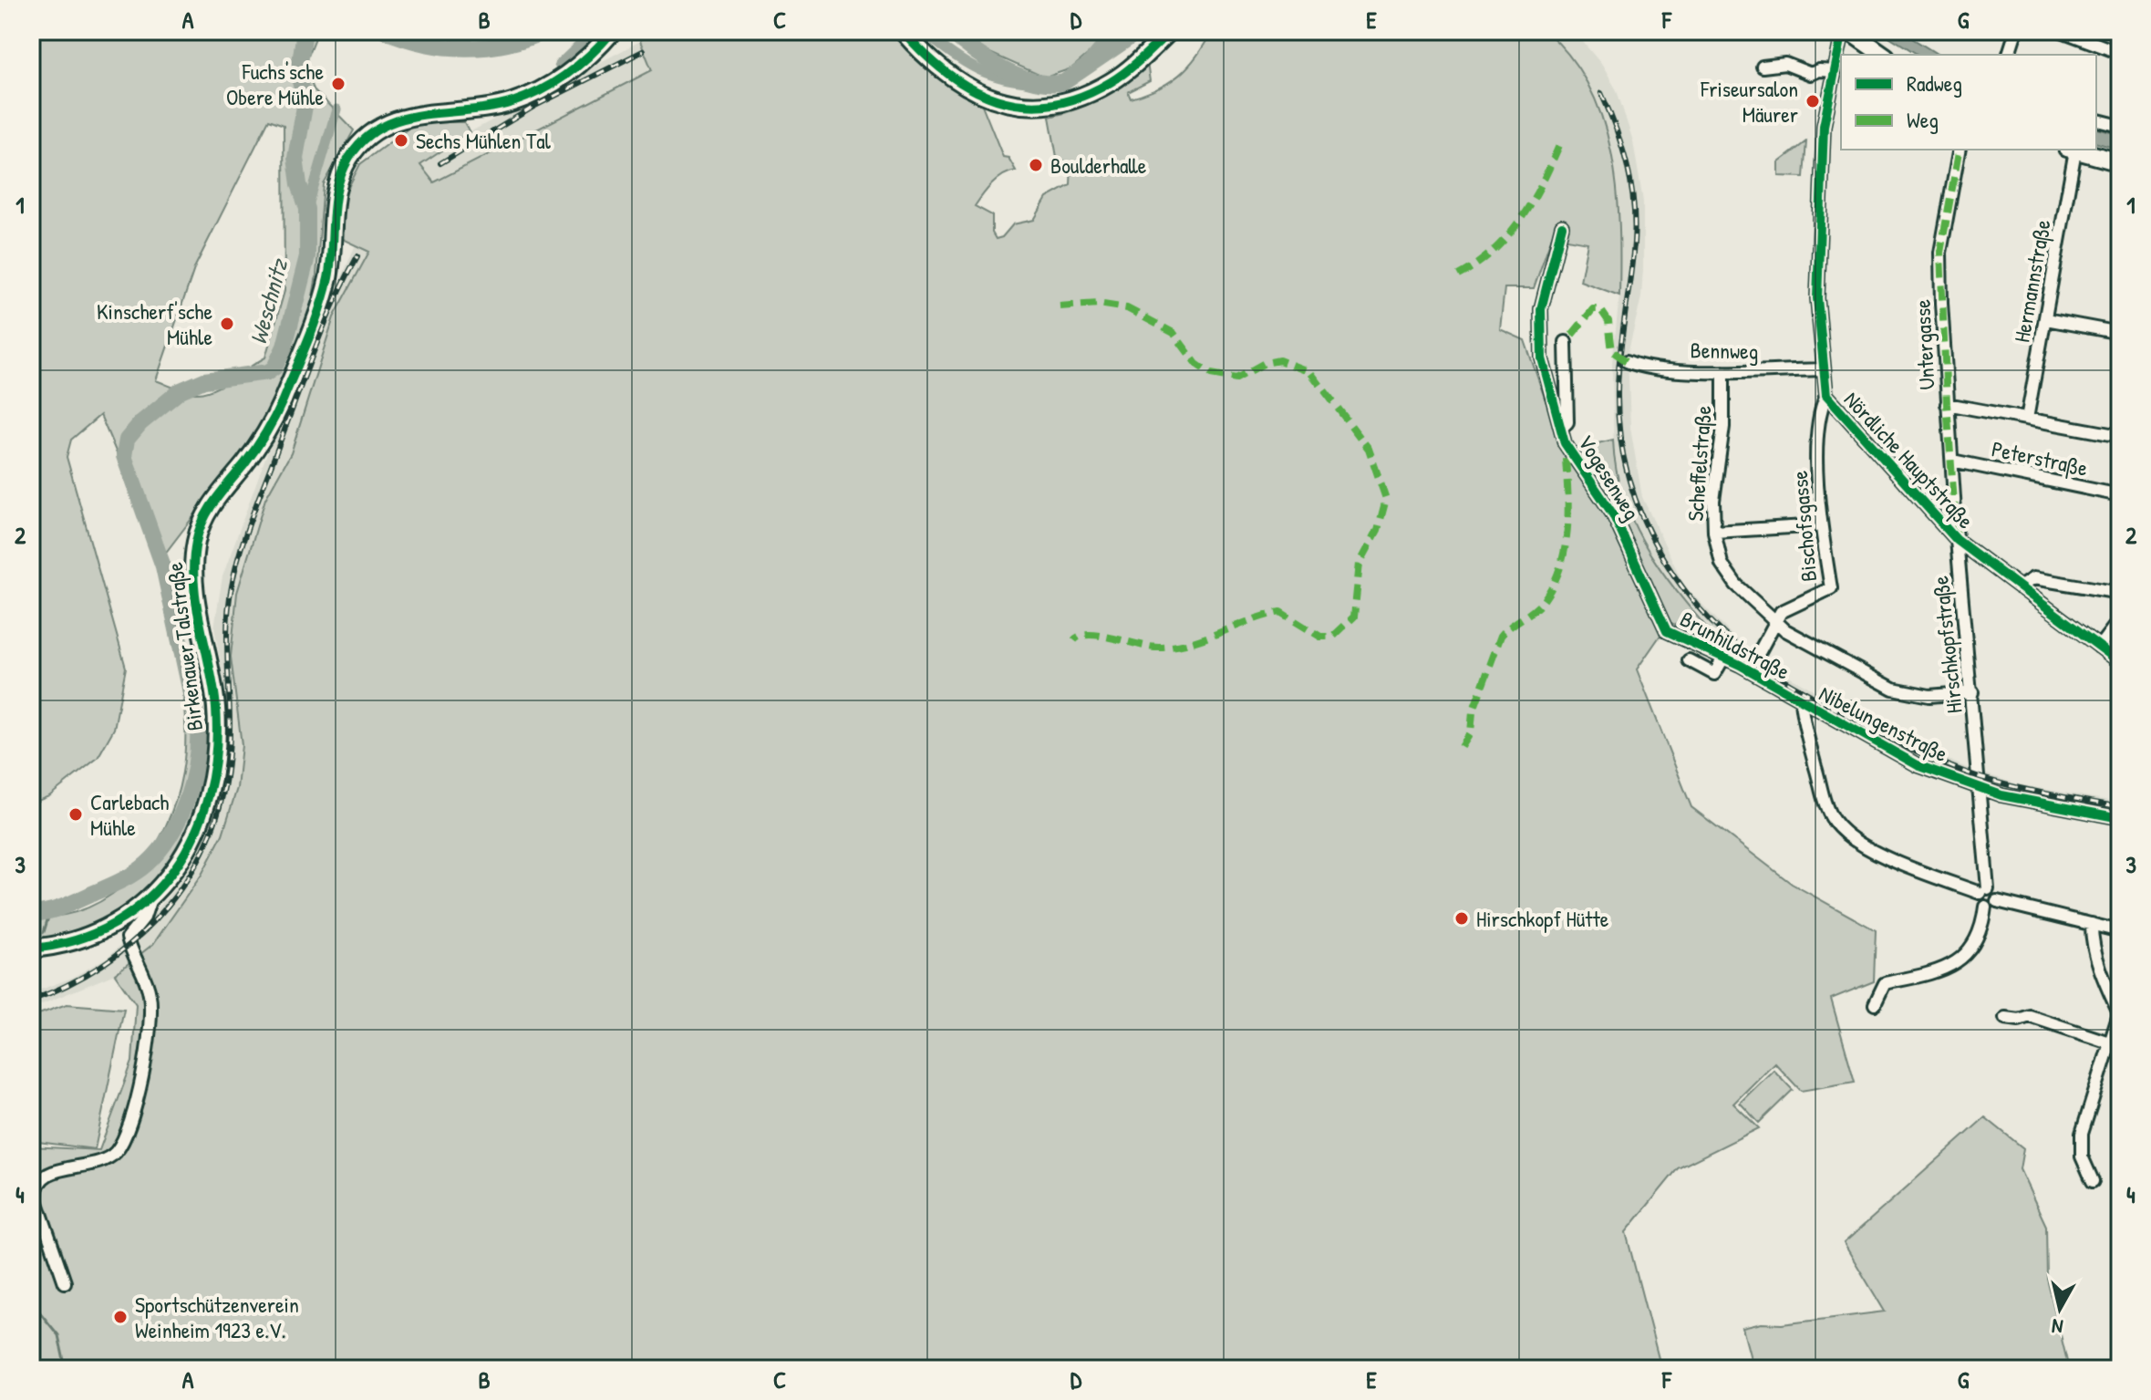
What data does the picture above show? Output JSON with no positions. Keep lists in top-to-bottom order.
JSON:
{
  "streets": {
    "main road": ["Birkenauer Talstraße"],
    "street": [
      "Hermannstraße",
      "Untergasse",
      "Bennweg",
      "Peterstraße",
      "Nördliche Hauptstraße",
      "Scheffelstraße",
      "Vogesenweg",
      "Bischofsgasse",
      "Brunhildstraße",
      "Hirschkopfstraße",
      "Nibelungenstraße"
    ]
  },
  "crossings": [
    ["Untergasse", "Peterstraße"],
    ["Untergasse", "Nördliche Hauptstraße"],
    ["Untergasse", "Hirschkopfstraße"],
    ["Bennweg", "Nördliche Hauptstraße"],
    ["Bennweg", "Scheffelstraße"],
    ["Nördliche Hauptstraße", "Bischofsgasse"],
    ["Nördliche Hauptstraße", "Hirschkopfstraße"],
    ["Scheffelstraße", "Bischofsgasse"],
    ["Scheffelstraße", "Hirschkopfstraße"],
    ["Vogesenweg", "Brunhildstraße"],
    ["Brunhildstraße", "Hirschkopfstraße"],
    ["Brunhildstraße", "Nibelungenstraße"],
    ["Hirschkopfstraße", "Nibelungenstraße"]
  ],
  "water": ["Weschnitz"],
  "places": [
    "Fuchs'sche Obere Mühle",
    "Friseursalon Mäurer",
    "Sechs Mühlen Tal",
    "Boulderhalle",
    "Kinscherf'sche Mühle",
    "Carlebach Mühle",
    "Hirschkopf Hütte",
    "Sportschützenverein Weinheim 1923 e.V."
  ],
  "legend": ["Radweg", "Weg"],
  "north": "bottom",
  "grid": {
    "columns": [
      "A",
      "B",
      "C",
      "D",
      "E",
      "F",
      "G"
    ],
    "rows": [
      "1",
      "2",
      "3",
      "4"
    ]
  }
}
